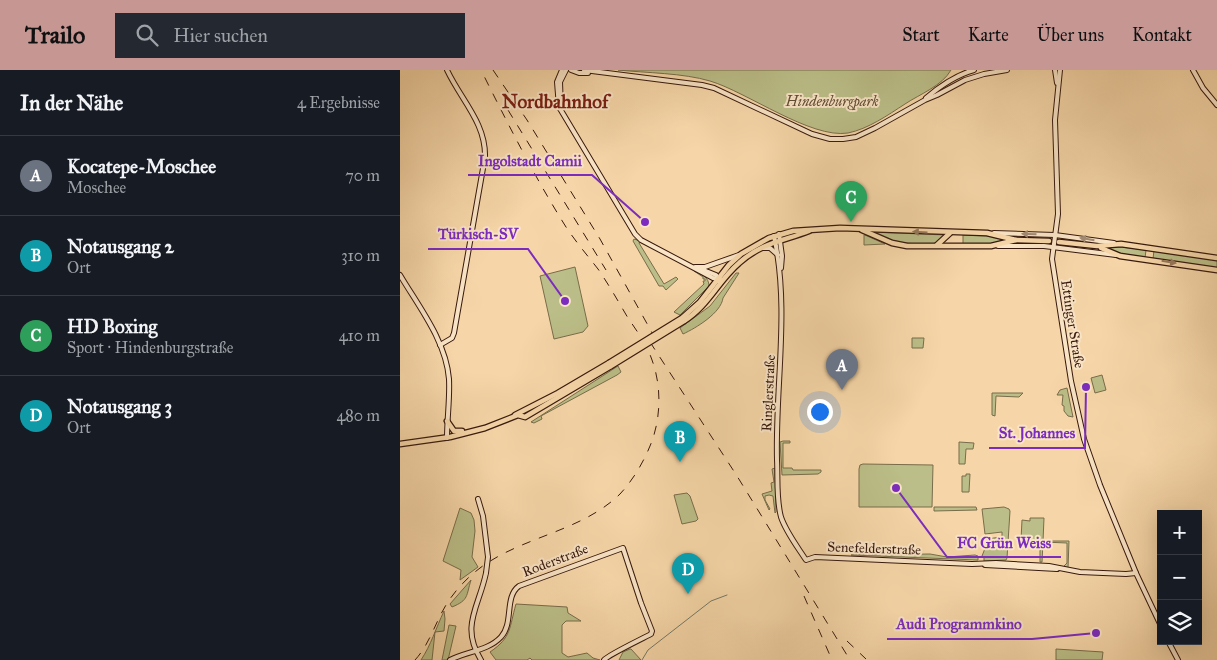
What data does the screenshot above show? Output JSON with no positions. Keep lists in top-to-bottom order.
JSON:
{
  "streets": {
    "street": [
      "Ettinger Straße",
      "Ringlerstraße",
      "Senefelderstraße",
      "Roderstraße"
    ]
  },
  "crossings": [
    ["Ettinger Straße", "Senefelderstraße"],
    ["Ringlerstraße", "Senefelderstraße"]
  ],
  "districts": ["Nordbahnhof"],
  "parks": ["Hindenburgpark"],
  "places": [
    "Ingolstadt Camii",
    "Türkisch-SV",
    "St. Johannes",
    "FC Grün Weiss",
    "Audi Programmkino"
  ],
  "page": {
    "header": "Trailo",
    "search": "Hier suchen",
    "nav": [
      "Start",
      "Karte",
      "Über uns",
      "Kontakt"
    ],
    "heading": ["In der Nähe", "4 Ergebnisse"],
    "list": [
      {
        "mark": "A",
        "name": "Kocatepe-Moschee",
        "note": "Moschee",
        "value": "70 m"
      },
      {
        "mark": "B",
        "name": "Notausgang 2",
        "note": "Ort",
        "value": "310 m"
      },
      {
        "mark": "C",
        "name": "HD Boxing",
        "note": "Sport · Hindenburgstraße",
        "value": "410 m"
      },
      {
        "mark": "D",
        "name": "Notausgang 3",
        "note": "Ort",
        "value": "480 m"
      }
    ],
    "pins": [
      "C",
      "A",
      "B",
      "D"
    ],
    "map_buttons": ["+", "−"]
  }
}
